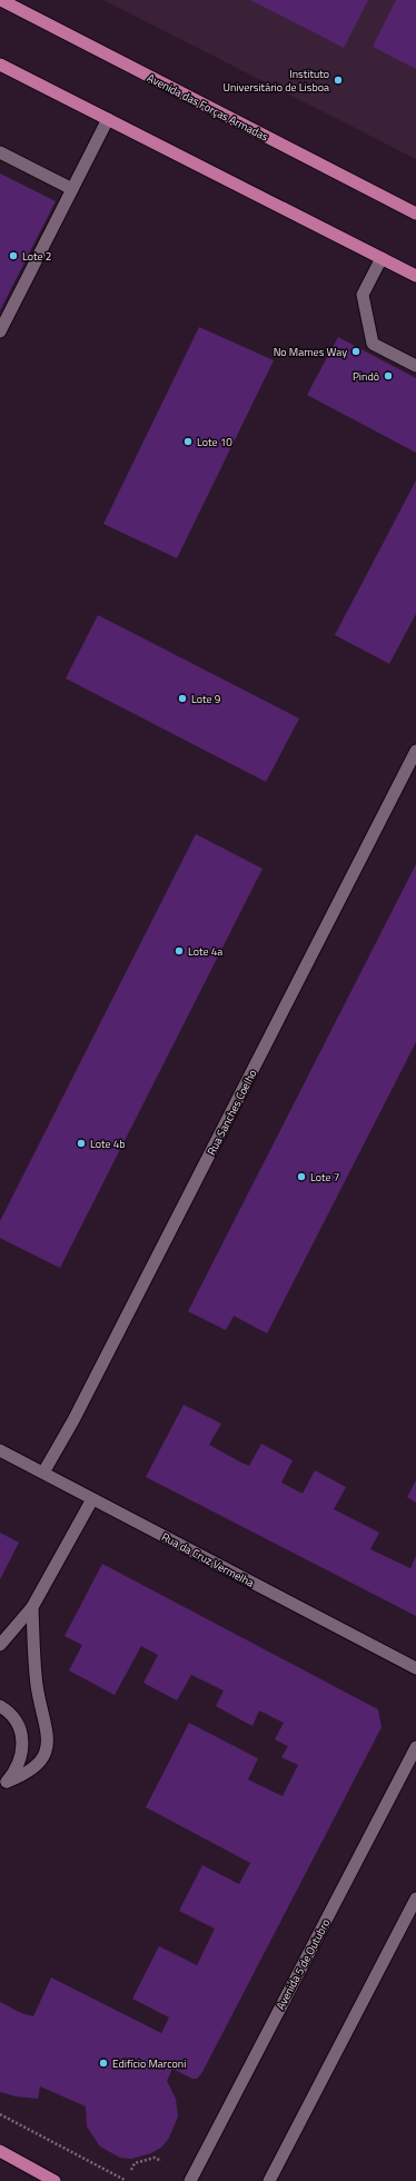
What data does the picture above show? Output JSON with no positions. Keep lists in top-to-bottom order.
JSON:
{
  "streets": {
    "main road": ["Avenida das Forças Armadas"],
    "street": ["Rua Sanches Coelho", "Rua da Cruz Vermelha", "Avenida 5 de Outubro"]
  },
  "crossings": [
    ["Rua Sanches Coelho", "Rua da Cruz Vermelha"]
  ],
  "places": [
    "Instituto Universitário de Lisboa",
    "Lote 2",
    "No Mames Way",
    "Pindô",
    "Lote 10",
    "Lote 9",
    "Lote 4a",
    "Lote 4b",
    "Lote 7",
    "Edifício Marconi"
  ]
}
